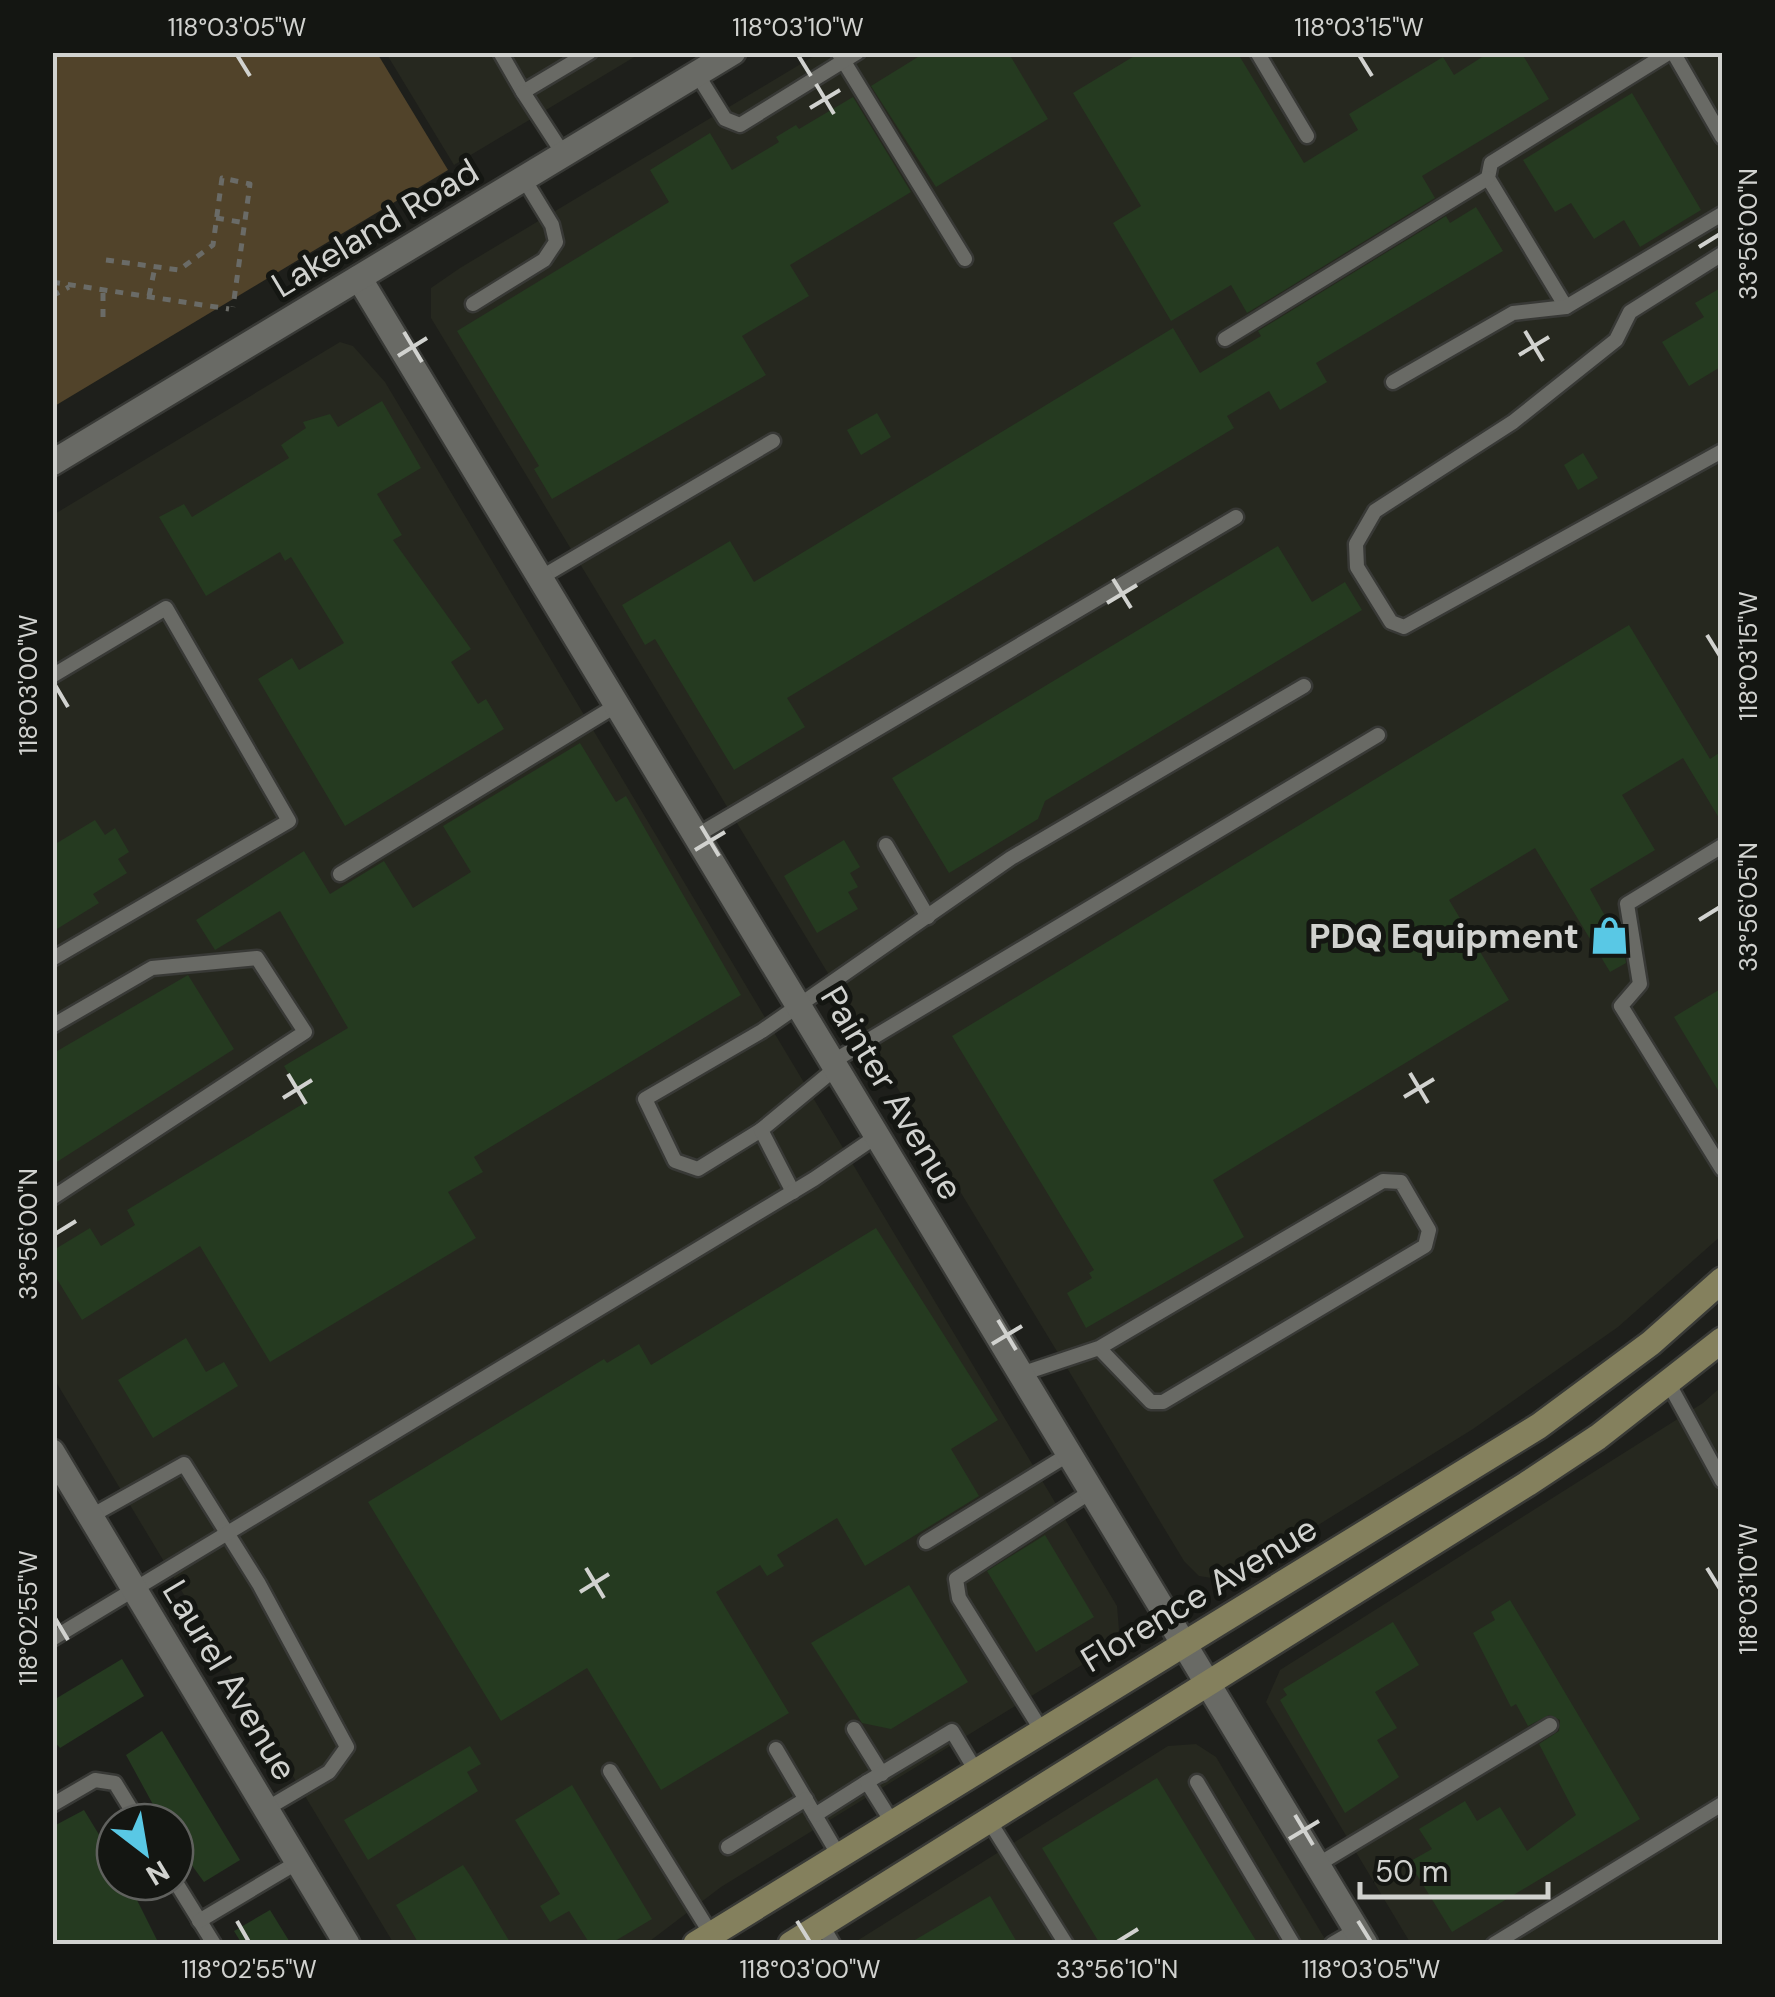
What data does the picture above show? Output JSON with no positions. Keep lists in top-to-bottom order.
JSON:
{
  "streets": {
    "main road": ["Florence Avenue"],
    "street": ["Lakeland Road", "Painter Avenue", "Laurel Avenue"]
  },
  "crossings": [
    ["Lakeland Road", "Painter Avenue"],
    ["Painter Avenue", "Florence Avenue"]
  ],
  "places": {
    "shop": ["PDQ Equipment"]
  },
  "scale_bar": "50 m",
  "north": "bottom right",
  "coordinates": [
    "118°03'05\"W",
    "118°03'10\"W",
    "118°03'15\"W",
    "33°56'00\"N",
    "118°03'00\"W",
    "33°56'05\"N",
    "118°02'55\"W",
    "33°56'10\"N"
  ]
}
